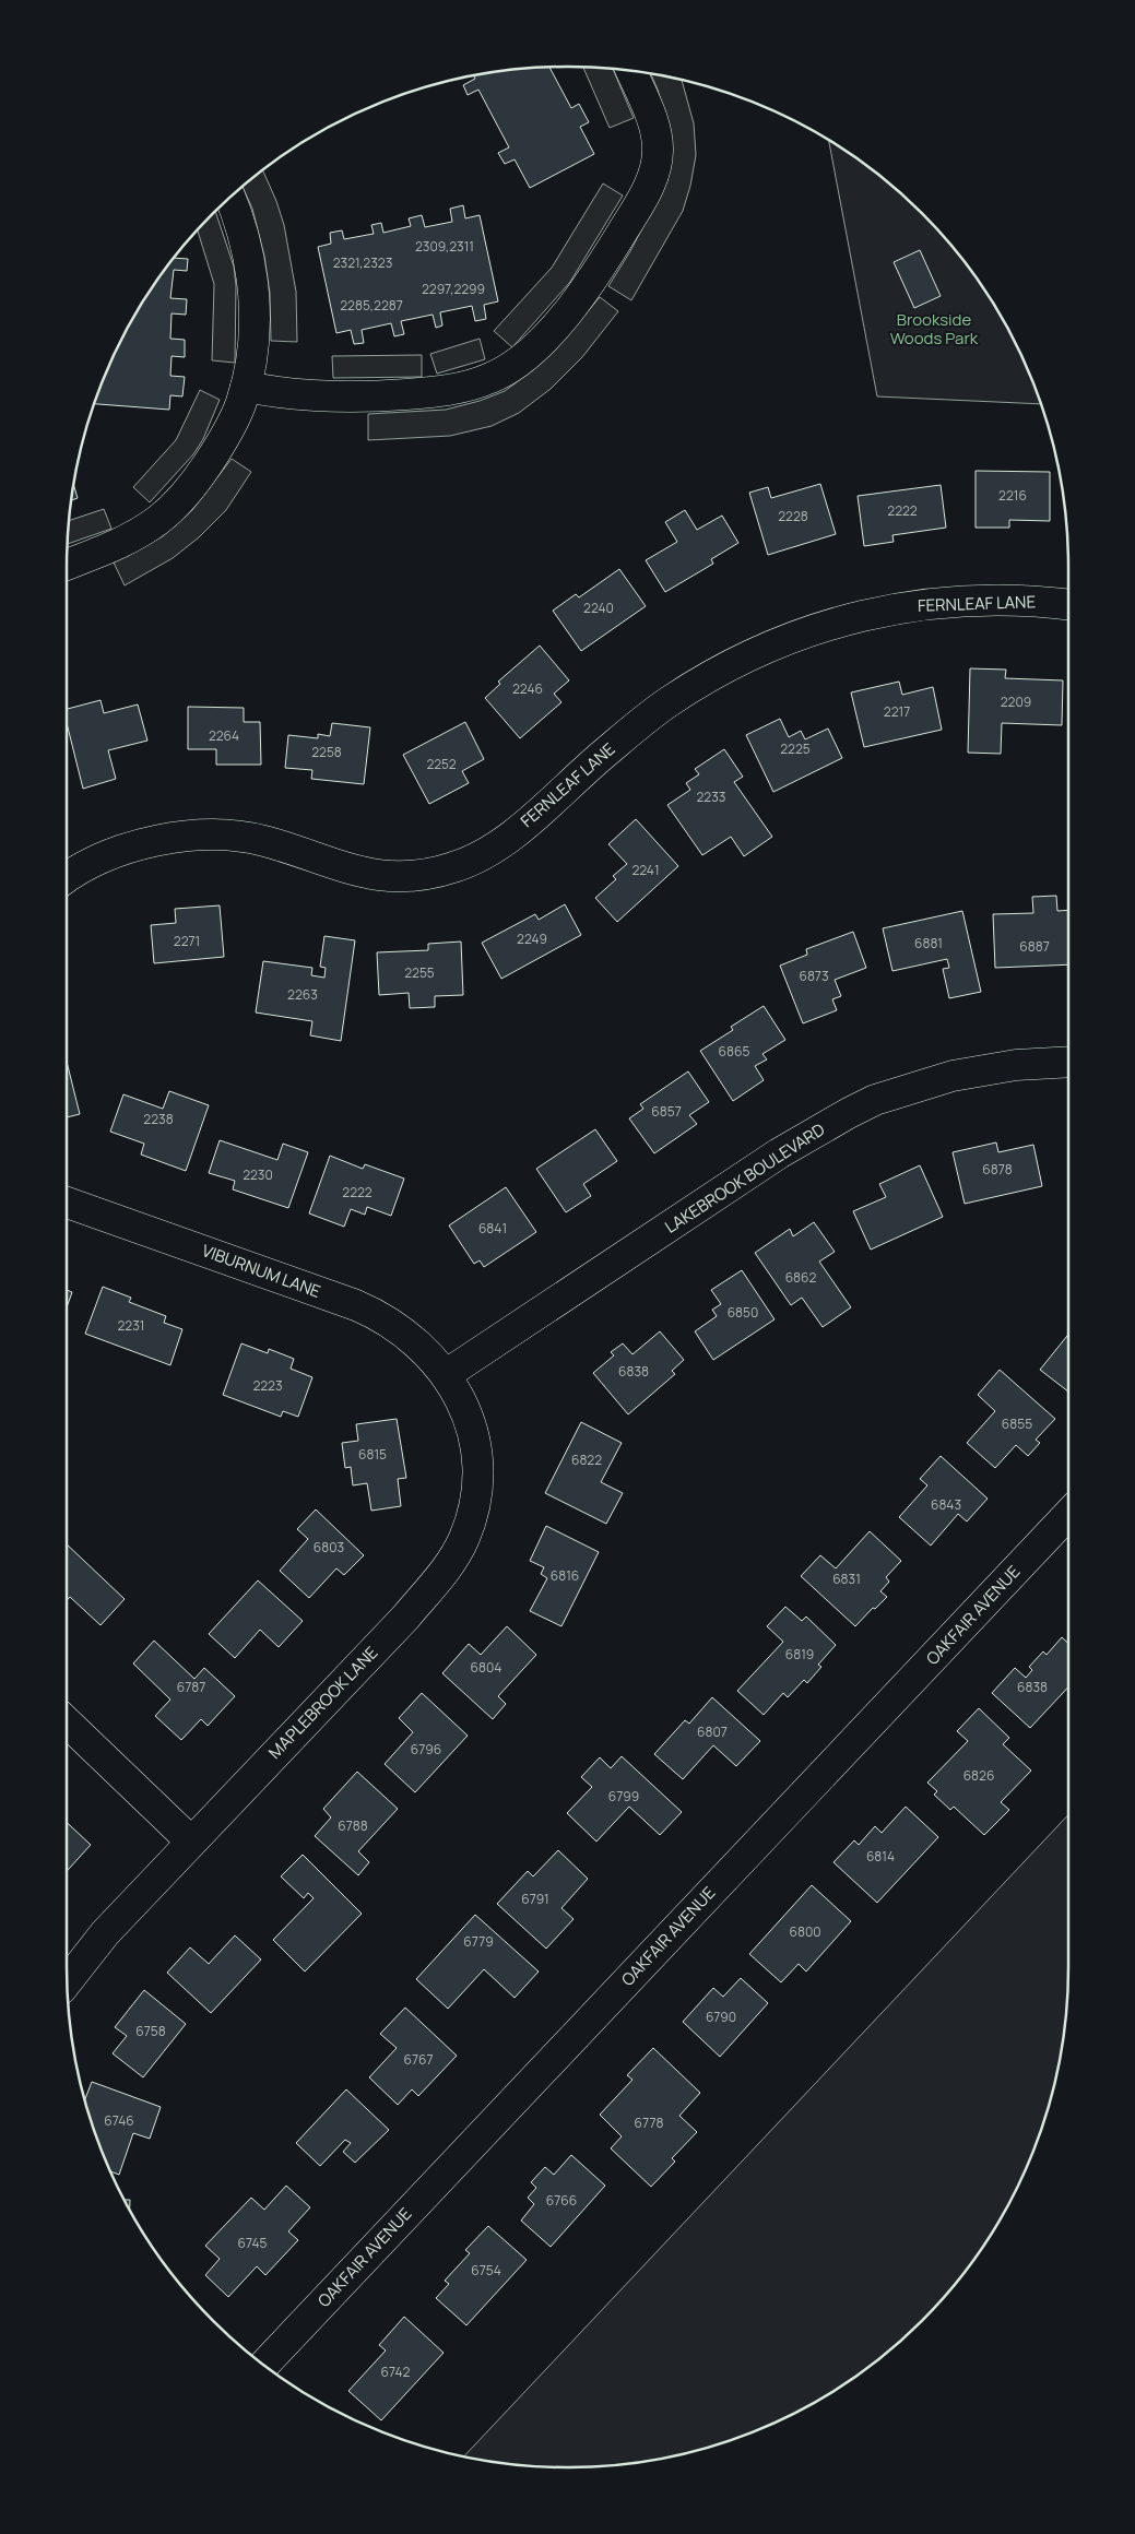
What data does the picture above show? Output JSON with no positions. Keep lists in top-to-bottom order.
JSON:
{
  "streets": {
    "street": [
      "FERNLEAF LANE",
      "LAKEBROOK BOULEVARD",
      "VIBURNUM LANE",
      "OAKFAIR AVENUE",
      "MAPLEBROOK LANE"
    ]
  },
  "crossings": [
    ["LAKEBROOK BOULEVARD", "VIBURNUM LANE"],
    ["LAKEBROOK BOULEVARD", "MAPLEBROOK LANE"],
    ["VIBURNUM LANE", "MAPLEBROOK LANE"]
  ],
  "parks": ["Brookside Woods Park"],
  "house_numbers": [
    "2309,2311",
    "2321,2323",
    "2297,2299",
    "2285,2287",
    "2216",
    "2222",
    "2228",
    "2240",
    "2246",
    "2209",
    "2217",
    "2264",
    "2225",
    "2258",
    "2252",
    "2233",
    "2241",
    "2249",
    "2271",
    "6881",
    "6887",
    "2255",
    "6873",
    "2263",
    "6865",
    "6857",
    "2238",
    "6878",
    "2230",
    "2222",
    "6841",
    "6862",
    "6850",
    "2231",
    "6838",
    "2223",
    "6855",
    "6815",
    "6822",
    "6843",
    "6803",
    "6816",
    "6831",
    "6819",
    "6804",
    "6787",
    "6838",
    "6807",
    "6796",
    "6826",
    "6799",
    "6788",
    "6814",
    "6791",
    "6800",
    "6779",
    "6790",
    "6758",
    "6767",
    "6746",
    "6778",
    "6766",
    "6745",
    "6754",
    "6742"
  ]
}
